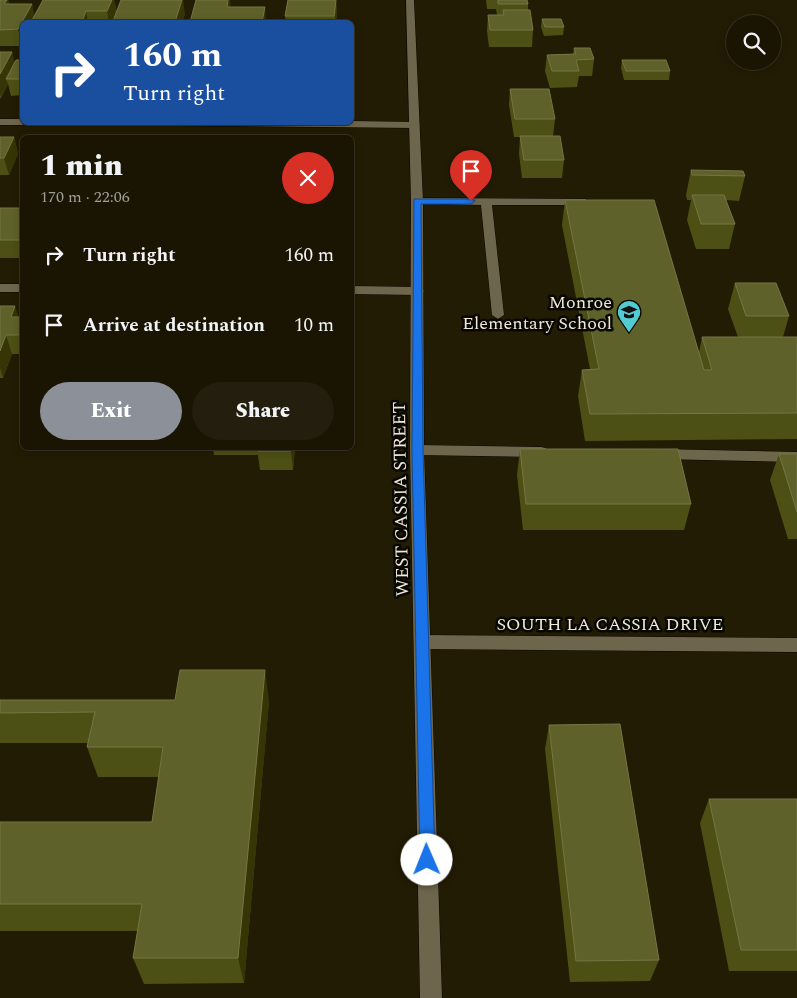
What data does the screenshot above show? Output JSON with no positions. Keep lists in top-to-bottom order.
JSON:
{
  "streets": {
    "street": ["WEST CASSIA STREET", "SOUTH LA CASSIA DRIVE"]
  },
  "crossings": [
    ["WEST CASSIA STREET", "SOUTH LA CASSIA DRIVE"]
  ],
  "places": {
    "school or university": ["Monroe Elementary School"]
  },
  "page": {
    "turn": ["160 m", "Turn right"],
    "heading": ["1 min", "170 m · 22:06"],
    "list": [
      {
        "name": "Turn right",
        "value": "160 m"
      },
      {
        "name": "Arrive at destination",
        "value": "10 m"
      }
    ],
    "buttons": ["Exit", "Share"]
  }
}
